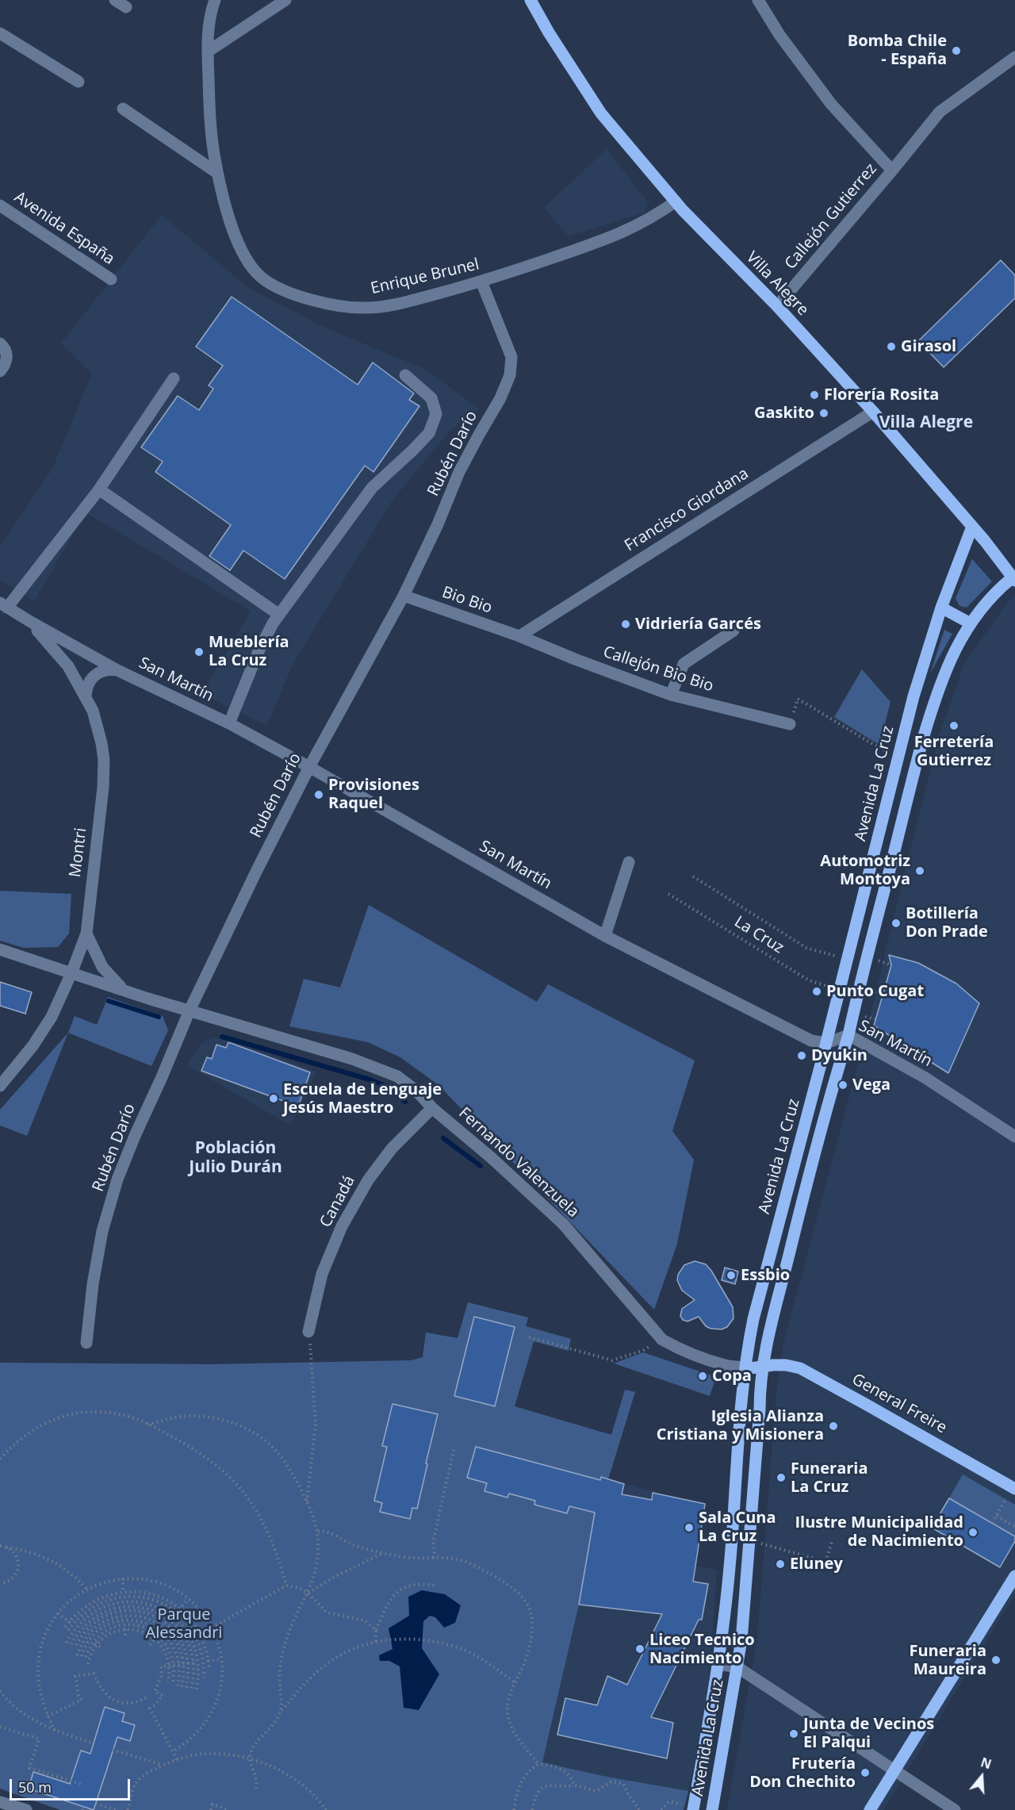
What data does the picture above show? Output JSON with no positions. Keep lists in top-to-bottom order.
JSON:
{
  "streets": {
    "main road": ["Villa Alegre", "Avenida La Cruz", "General Freire"],
    "street": [
      "Callejón Gutierrez",
      "Avenida España",
      "Enrique Brunel",
      "Rubén Darío",
      "Francisco Giordana",
      "Bio Bio",
      "Callejón Bio Bio",
      "San Martín",
      "Montri",
      "Fernando Valenzuela",
      "Canadá"
    ],
    "path": ["La Cruz"]
  },
  "crossings": [
    ["Callejón Gutierrez", "Villa Alegre"],
    ["Enrique Brunel", "Villa Alegre"],
    ["Enrique Brunel", "Rubén Darío"],
    ["Villa Alegre", "Francisco Giordana"],
    ["Villa Alegre", "Avenida La Cruz"],
    ["Rubén Darío", "Bio Bio"],
    ["Rubén Darío", "San Martín"],
    ["Rubén Darío", "Fernando Valenzuela"],
    ["Francisco Giordana", "Bio Bio"],
    ["Francisco Giordana", "Callejón Bio Bio"],
    ["Bio Bio", "Callejón Bio Bio"],
    ["San Martín", "Avenida La Cruz"],
    ["San Martín", "Montri"],
    ["Avenida La Cruz", "La Cruz"],
    ["Avenida La Cruz", "Fernando Valenzuela"],
    ["Avenida La Cruz", "General Freire"],
    ["Montri", "Fernando Valenzuela"],
    ["Fernando Valenzuela", "Canadá"],
    ["Fernando Valenzuela", "General Freire"]
  ],
  "districts": ["Villa Alegre", "Población Julio Durán"],
  "parks": ["Parque Alessandri"],
  "places": [
    "Bomba Chile - España",
    "Girasol",
    "Florería Rosita",
    "Gaskito",
    "Vidriería Garcés",
    "Mueblería La Cruz",
    "Ferretería Gutierrez",
    "Provisiones Raquel",
    "Automotriz Montoya",
    "Botillería Don Prade",
    "Punto Cugat",
    "Dyukin",
    "Vega",
    "Escuela de Lenguaje Jesús Maestro",
    "Essbio",
    "Copa",
    "Iglesia Alianza Cristiana y Misionera",
    "Funeraria La Cruz",
    "Sala Cuna La Cruz",
    "Ilustre Municipalidad de Nacimiento",
    "Eluney",
    "Liceo Tecnico Nacimiento",
    "Funeraria Maureira",
    "Junta de Vecinos El Palqui",
    "Frutería Don Chechito"
  ],
  "scale_bar": "50 m",
  "north": "top"
}
